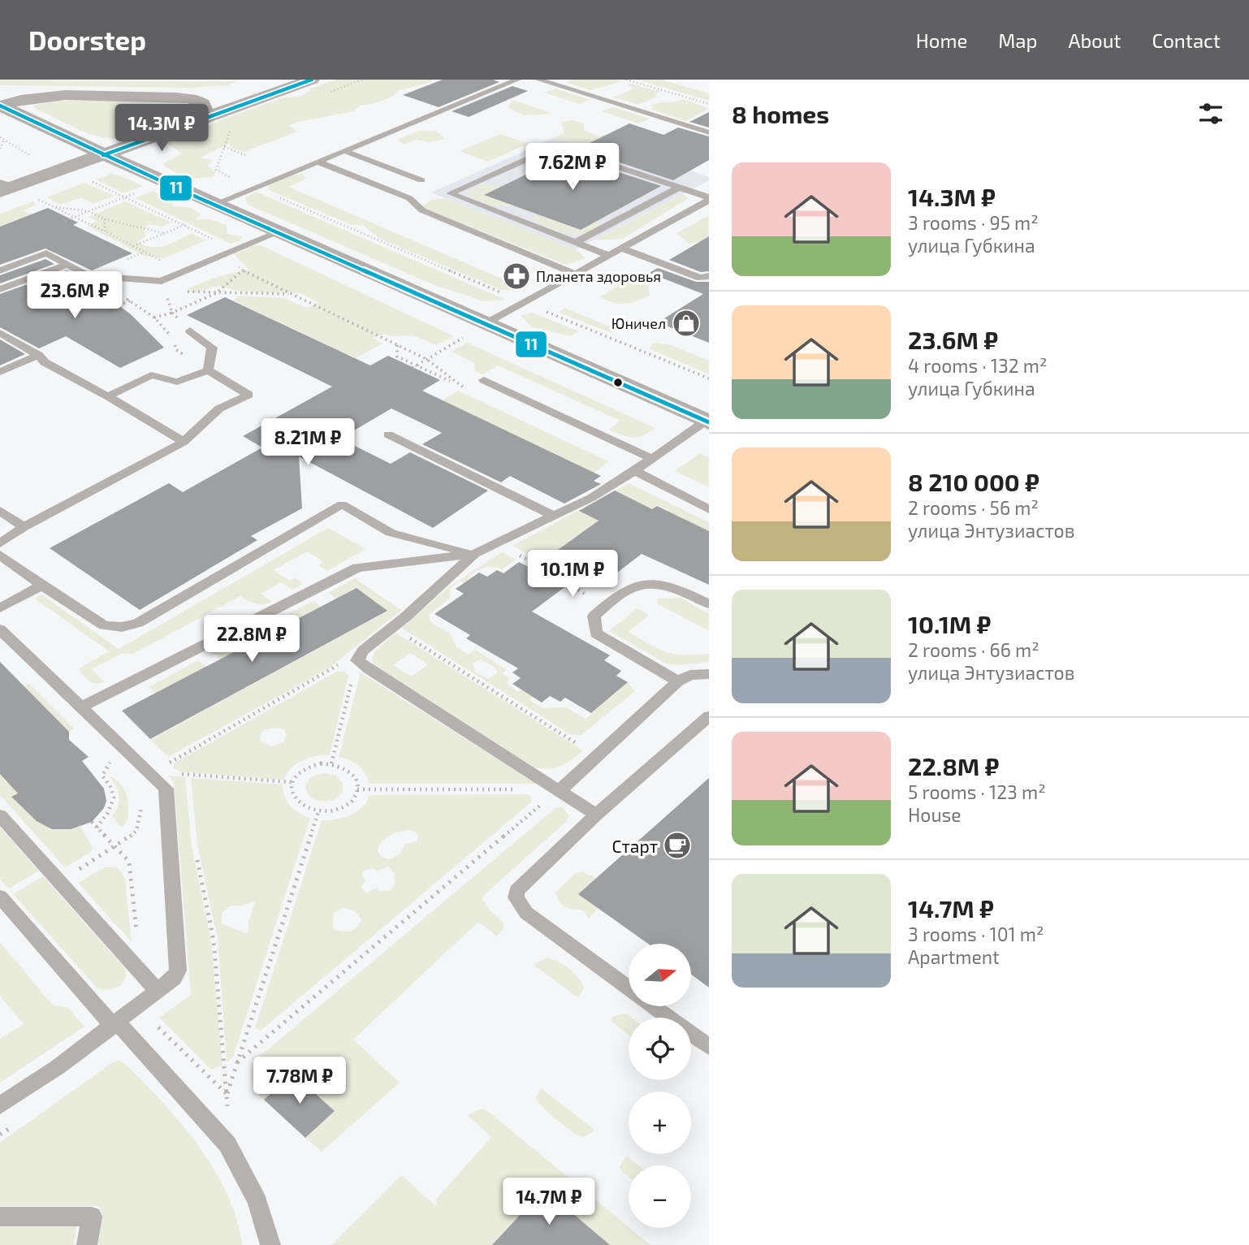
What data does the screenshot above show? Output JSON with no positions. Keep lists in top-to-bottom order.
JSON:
{
  "places": {
    "pharmacy": ["Планета здоровья"],
    "shop": ["Юничел"],
    "cafe": ["Старт"]
  },
  "lines": ["transit line 11"],
  "north": "right",
  "page": {
    "header": "Doorstep",
    "nav": [
      "Home",
      "Map",
      "About",
      "Contact"
    ],
    "heading": "8 homes",
    "price": [
      "14.3M ₽",
      "7.62M ₽",
      "23.6M ₽",
      "8.21M ₽",
      "10.1M ₽",
      "22.8M ₽",
      "7.78M ₽",
      "14.7M ₽"
    ],
    "list": [
      {
        "name": "14.3M ₽",
        "note": "3 rooms · 95 m² · улица Губкина"
      },
      {
        "name": "23.6M ₽",
        "note": "4 rooms · 132 m² · улица Губкина"
      },
      {
        "name": "8 210 000 ₽",
        "note": "2 rooms · 56 m² · улица Энтузиастов"
      },
      {
        "name": "10.1M ₽",
        "note": "2 rooms · 66 m² · улица Энтузиастов"
      },
      {
        "name": "22.8M ₽",
        "note": "5 rooms · 123 m² · House"
      },
      {
        "name": "14.7M ₽",
        "note": "3 rooms · 101 m² · Apartment"
      }
    ],
    "map_buttons": ["+", "−"]
  }
}
